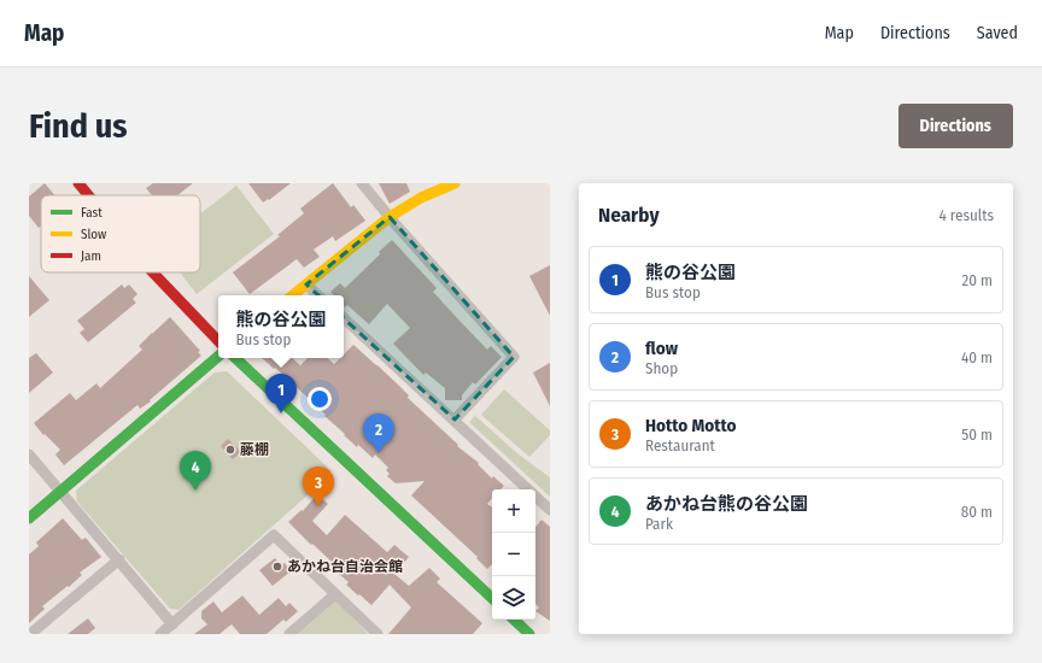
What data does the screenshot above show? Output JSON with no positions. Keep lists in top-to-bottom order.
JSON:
{
  "places": ["藤棚", "あかね台自治会館"],
  "legend": ["Fast", "Slow", "Jam"],
  "page": {
    "header": "Map",
    "nav": ["Map", "Directions", "Saved"],
    "buttons": "Directions",
    "title": "Find us",
    "heading": ["Nearby", "4 results"],
    "list": [
      {
        "mark": "1",
        "name": "熊の谷公園",
        "note": "Bus stop",
        "value": "20 m"
      },
      {
        "mark": "2",
        "name": "flow",
        "note": "Shop",
        "value": "40 m"
      },
      {
        "mark": "3",
        "name": "Hotto Motto",
        "note": "Restaurant",
        "value": "50 m"
      },
      {
        "mark": "4",
        "name": "あかね台熊の谷公園",
        "note": "Park",
        "value": "80 m"
      }
    ],
    "popup": ["熊の谷公園", "Bus stop"],
    "pins": [
      "1",
      "2",
      "4",
      "3"
    ],
    "map_buttons": ["+", "−"]
  }
}
